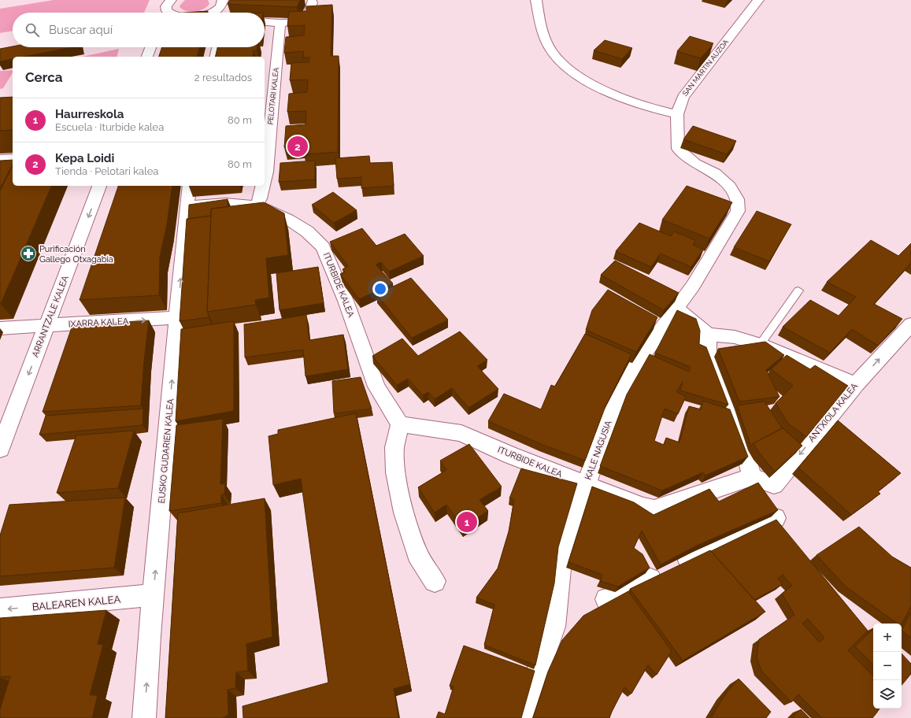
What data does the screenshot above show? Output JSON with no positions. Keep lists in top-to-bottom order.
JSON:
{
  "streets": {
    "street": [
      "SAN MARTIN AUZOA",
      "PELOTARI KALEA",
      "ITURBIDE KALEA",
      "ARRANTZALE KALEA",
      "IXARRA KALEA",
      "ANTXIOLA KALEA",
      "KALE NAGUSIA",
      "EUSKO GUDARIEN KALEA",
      "BALEAREN KALEA"
    ]
  },
  "crossings": [
    ["SAN MARTIN AUZOA", "KALE NAGUSIA"],
    ["PELOTARI KALEA", "ITURBIDE KALEA"],
    ["ITURBIDE KALEA", "ANTXIOLA KALEA"],
    ["ITURBIDE KALEA", "KALE NAGUSIA"],
    ["ITURBIDE KALEA", "EUSKO GUDARIEN KALEA"],
    ["ARRANTZALE KALEA", "IXARRA KALEA"],
    ["IXARRA KALEA", "EUSKO GUDARIEN KALEA"],
    ["EUSKO GUDARIEN KALEA", "BALEAREN KALEA"]
  ],
  "one_way": [
    "ARRANTZALE KALEA",
    "IXARRA KALEA",
    "EUSKO GUDARIEN KALEA",
    "BALEAREN KALEA"
  ],
  "places": {
    "pharmacy": ["Purificación Gallego Otxagabia"]
  },
  "page": {
    "search": "Buscar aquí",
    "heading": ["Cerca", "2 resultados"],
    "list": [
      {
        "mark": "1",
        "name": "Haurreskola",
        "note": "Escuela · Iturbide kalea",
        "value": "80 m"
      },
      {
        "mark": "2",
        "name": "Kepa Loidi",
        "note": "Tienda · Pelotari kalea",
        "value": "80 m"
      }
    ],
    "pins": ["2", "1"],
    "map_buttons": ["+", "−"]
  }
}
